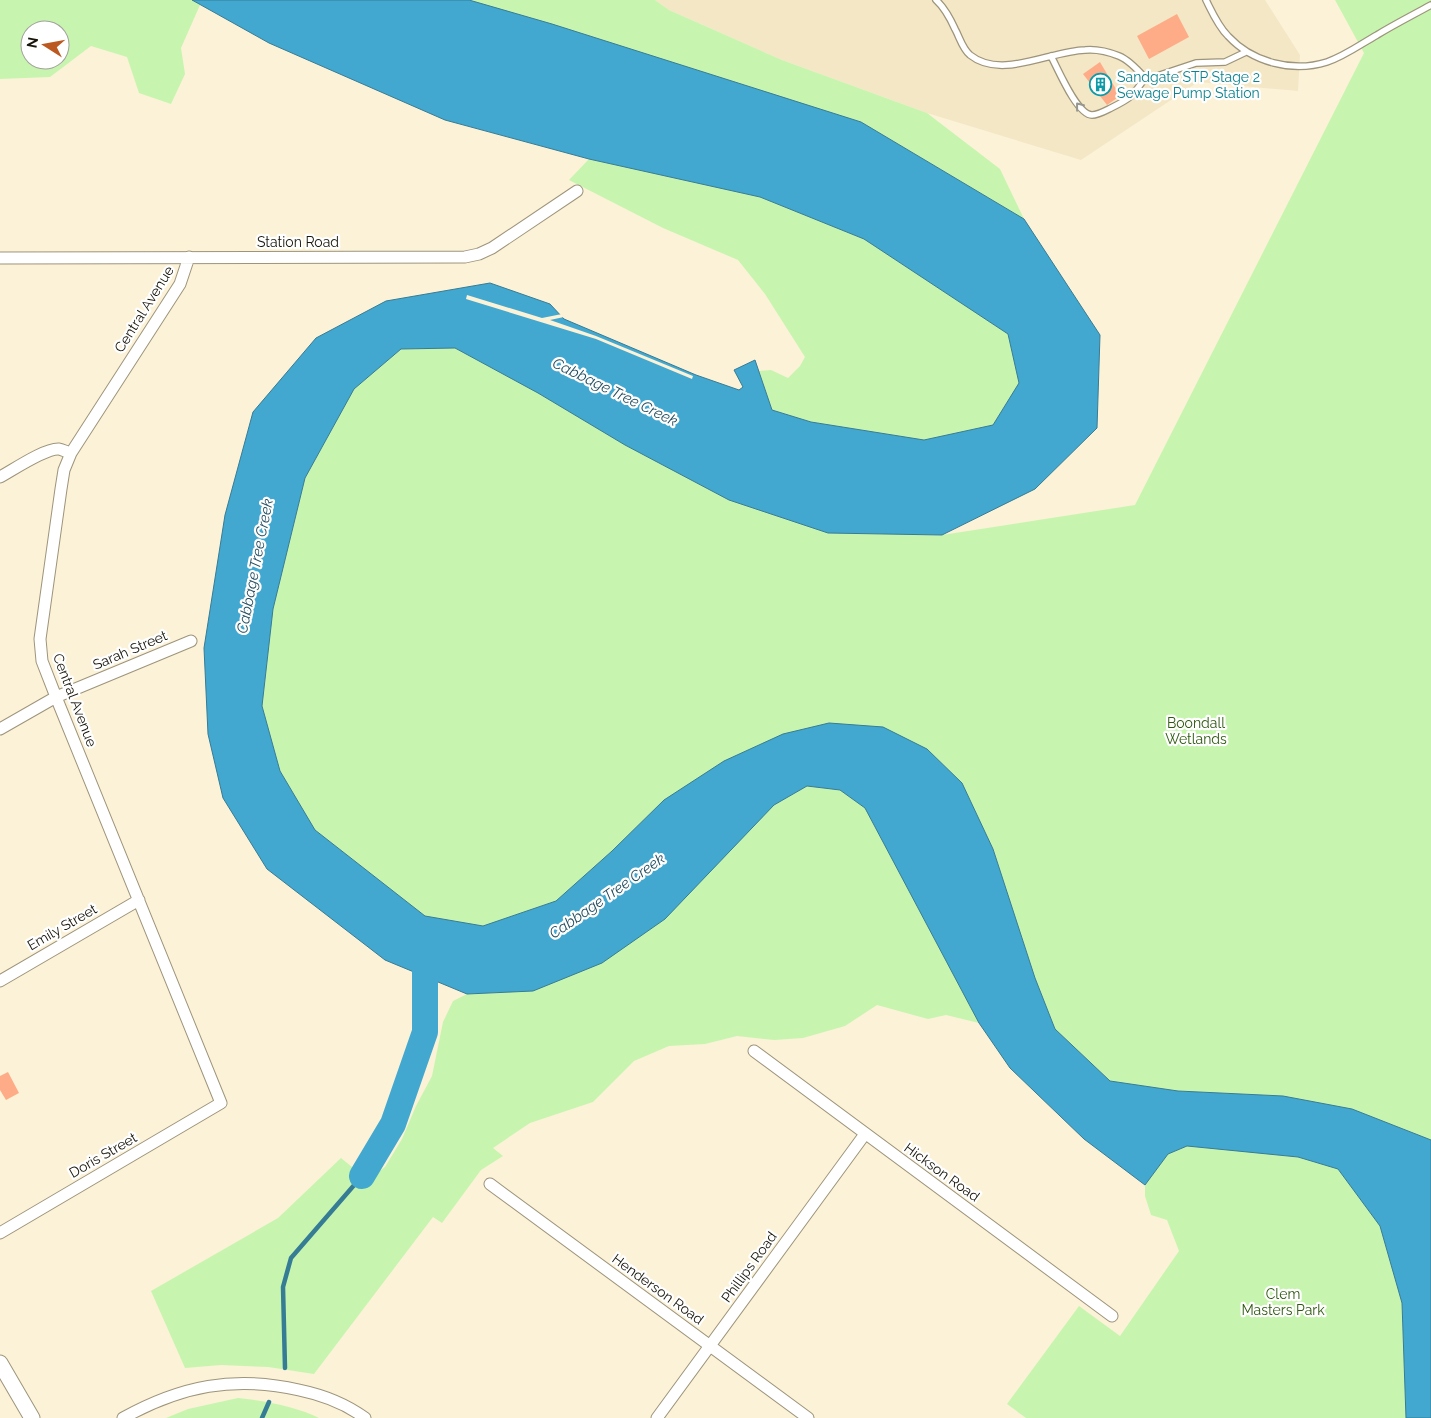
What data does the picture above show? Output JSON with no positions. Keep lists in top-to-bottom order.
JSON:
{
  "streets": {
    "street": [
      "Station Road",
      "Central Avenue",
      "Sarah Street",
      "Emily Street",
      "Doris Street",
      "Hickson Road",
      "Phillips Road",
      "Henderson Road"
    ]
  },
  "crossings": [
    ["Station Road", "Central Avenue"],
    ["Central Avenue", "Sarah Street"],
    ["Central Avenue", "Emily Street"],
    ["Central Avenue", "Doris Street"],
    ["Hickson Road", "Phillips Road"],
    ["Phillips Road", "Henderson Road"]
  ],
  "water": ["Cabbage Tree Creek"],
  "parks": ["Boondall Wetlands", "Clem Masters Park"],
  "places": {
    "building": ["Sandgate STP Stage 2 Sewage Pump Station"]
  },
  "north": "left"
}
